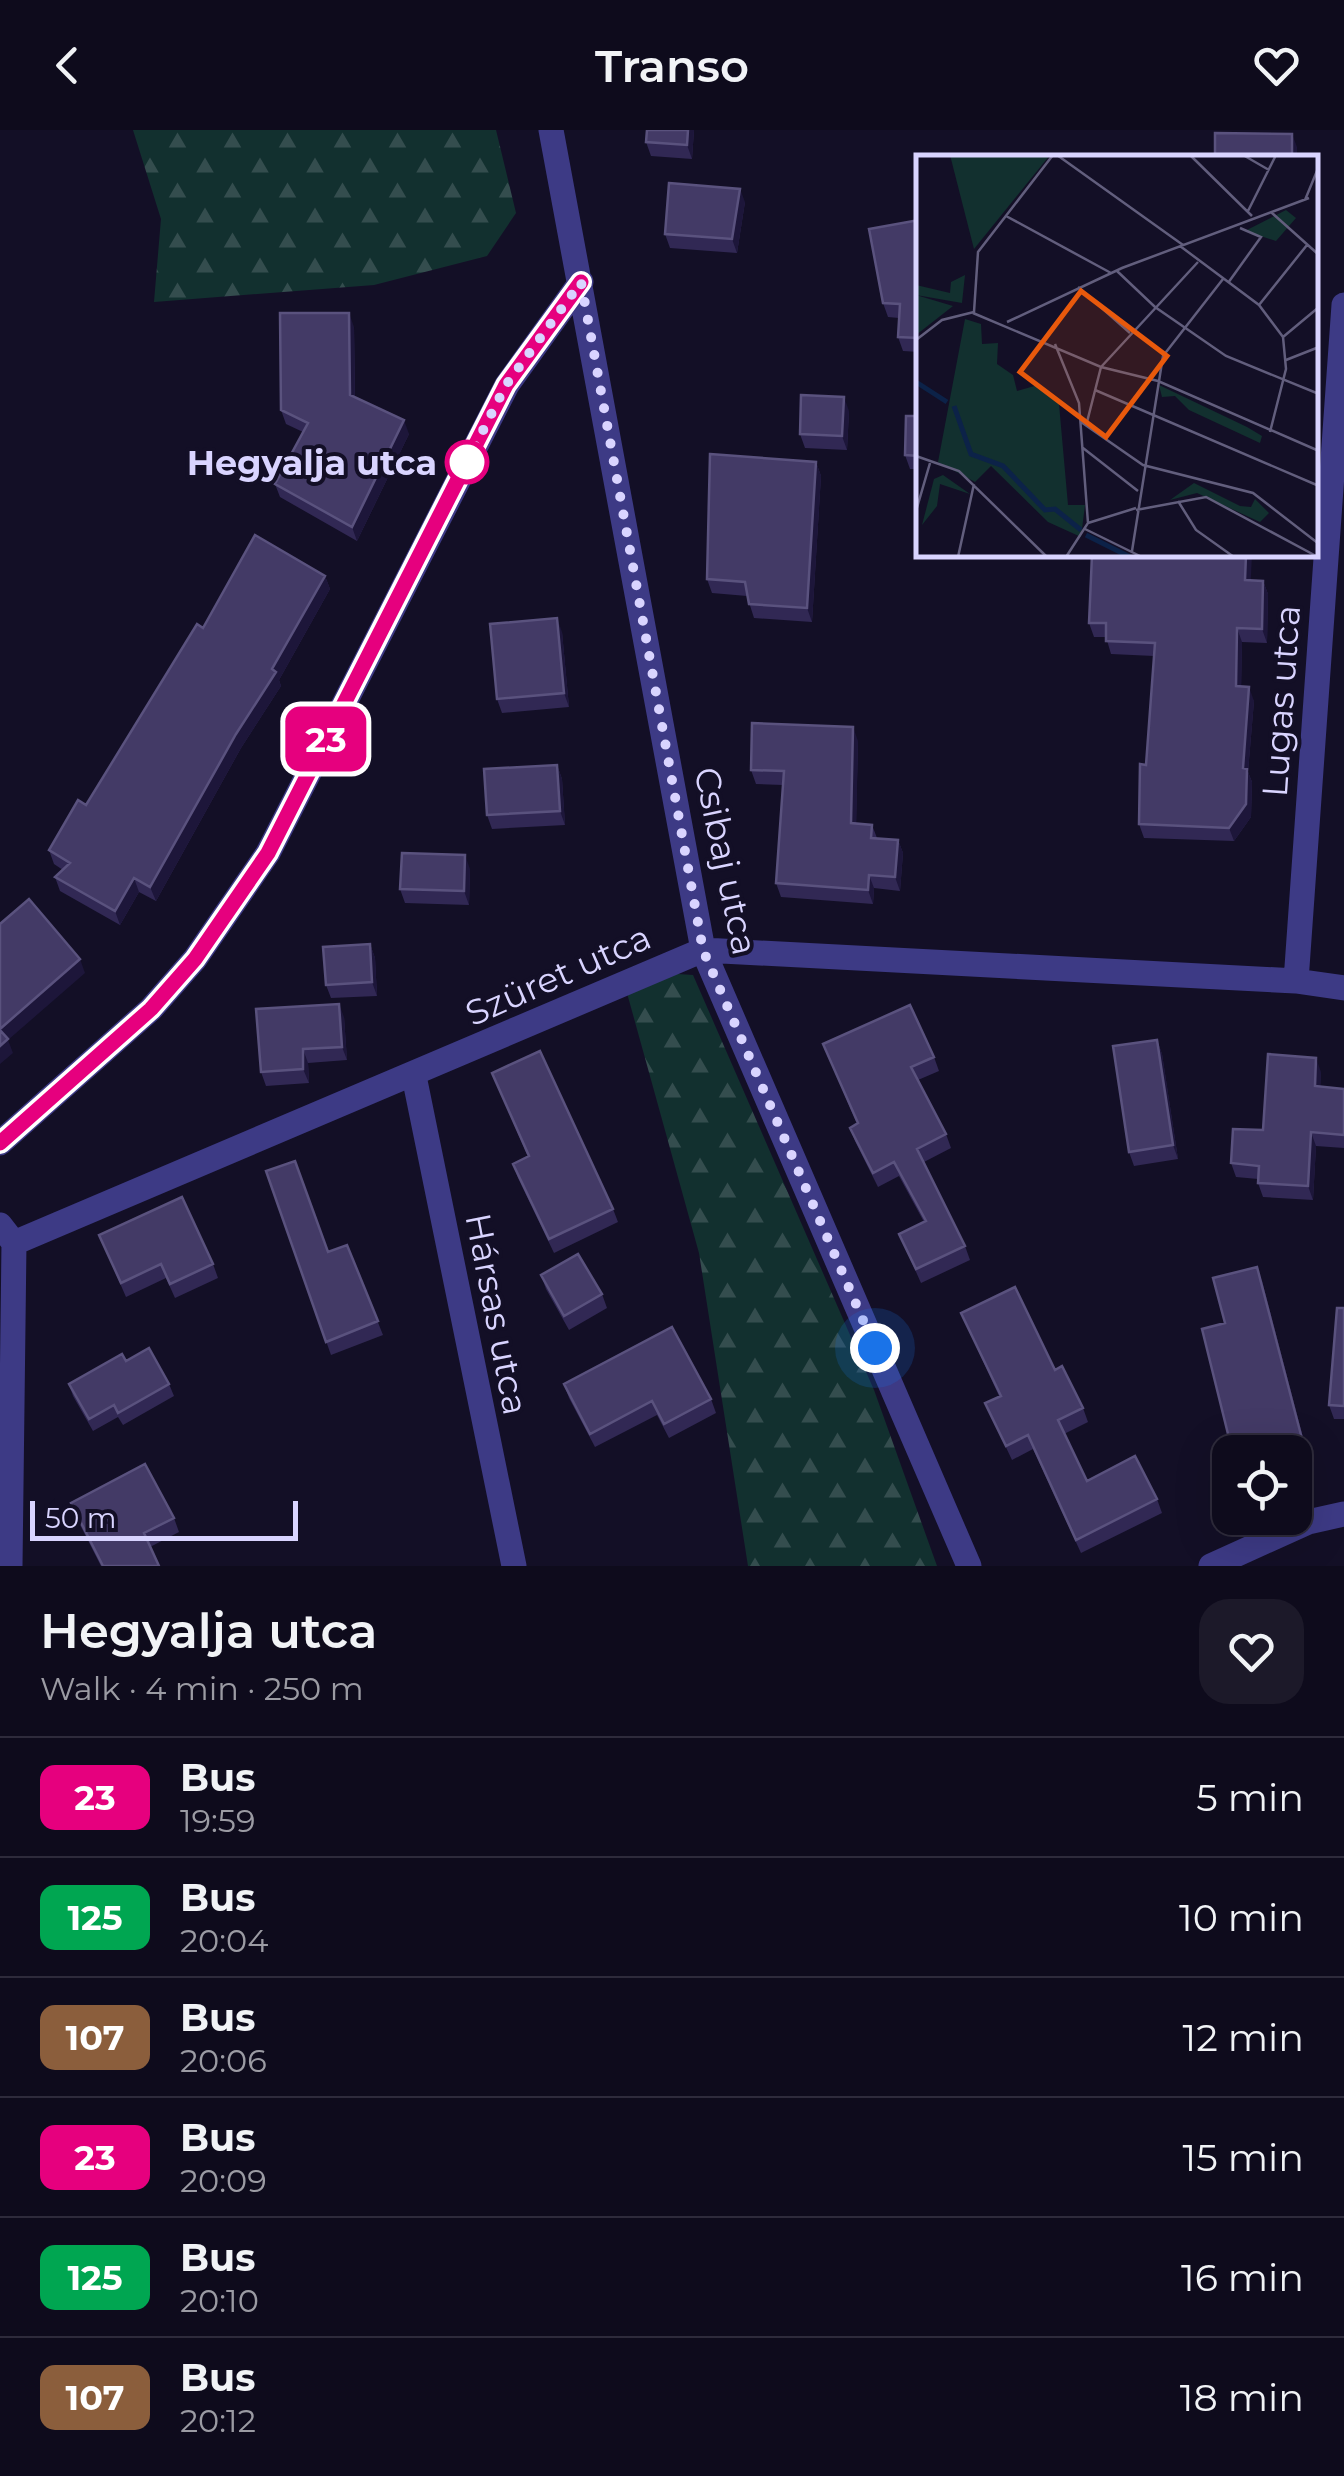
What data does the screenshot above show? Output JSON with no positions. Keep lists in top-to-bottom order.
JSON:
{
  "streets": {
    "street": [
      "Lugas utca",
      "Csibaj utca",
      "Szüret utca",
      "Hársas utca"
    ]
  },
  "crossings": [
    ["Lugas utca", "Szüret utca"],
    ["Csibaj utca", "Szüret utca"],
    ["Szüret utca", "Hársas utca"]
  ],
  "places": ["Hegyalja utca"],
  "lines": ["bus line 23"],
  "scale_bar": "50 m",
  "page": {
    "header": "Transo",
    "on_map": "23",
    "scale": "50 m",
    "heading": ["Hegyalja utca", "Walk · 4 min · 250 m"],
    "list": [
      {
        "mark": "23",
        "name": "Bus",
        "note": "19:59",
        "value": "5 min"
      },
      {
        "mark": "125",
        "name": "Bus",
        "note": "20:04",
        "value": "10 min"
      },
      {
        "mark": "107",
        "name": "Bus",
        "note": "20:06",
        "value": "12 min"
      },
      {
        "mark": "23",
        "name": "Bus",
        "note": "20:09",
        "value": "15 min"
      },
      {
        "mark": "125",
        "name": "Bus",
        "note": "20:10",
        "value": "16 min"
      },
      {
        "mark": "107",
        "name": "Bus",
        "note": "20:12",
        "value": "18 min"
      }
    ]
  }
}
